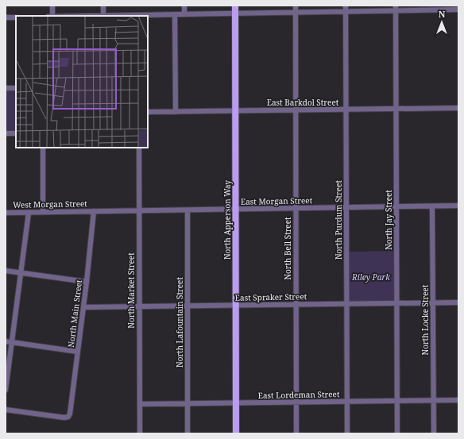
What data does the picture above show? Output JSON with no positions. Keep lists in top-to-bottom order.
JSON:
{
  "streets": {
    "main road": ["North Apperson Way"],
    "street": [
      "East Barkdol Street",
      "East Morgan Street",
      "West Morgan Street",
      "North Purdum Street",
      "North Jay Street",
      "North Bell Street",
      "North Market Street",
      "East Spraker Street",
      "North Main Street",
      "North Locke Street",
      "North Lafountain Street",
      "East Lordeman Street"
    ]
  },
  "crossings": [
    ["East Barkdol Street", "North Apperson Way"],
    ["East Barkdol Street", "North Purdum Street"],
    ["East Barkdol Street", "North Jay Street"],
    ["East Barkdol Street", "North Bell Street"],
    ["East Morgan Street", "West Morgan Street"],
    ["East Morgan Street", "North Apperson Way"],
    ["East Morgan Street", "North Purdum Street"],
    ["East Morgan Street", "North Jay Street"],
    ["East Morgan Street", "North Bell Street"],
    ["East Morgan Street", "North Market Street"],
    ["East Morgan Street", "North Main Street"],
    ["East Morgan Street", "North Locke Street"],
    ["East Morgan Street", "North Lafountain Street"],
    ["West Morgan Street", "North Main Street"],
    ["North Apperson Way", "East Spraker Street"],
    ["North Apperson Way", "East Lordeman Street"],
    ["North Purdum Street", "East Spraker Street"],
    ["North Purdum Street", "East Lordeman Street"],
    ["North Jay Street", "East Spraker Street"],
    ["North Jay Street", "East Lordeman Street"],
    ["North Bell Street", "East Spraker Street"],
    ["North Bell Street", "East Lordeman Street"],
    ["North Market Street", "East Spraker Street"],
    ["North Market Street", "East Lordeman Street"],
    ["East Spraker Street", "North Main Street"],
    ["East Spraker Street", "North Locke Street"],
    ["East Spraker Street", "North Lafountain Street"],
    ["North Locke Street", "East Lordeman Street"],
    ["North Lafountain Street", "East Lordeman Street"]
  ],
  "parks": ["Riley Park"],
  "north": "top"
}
